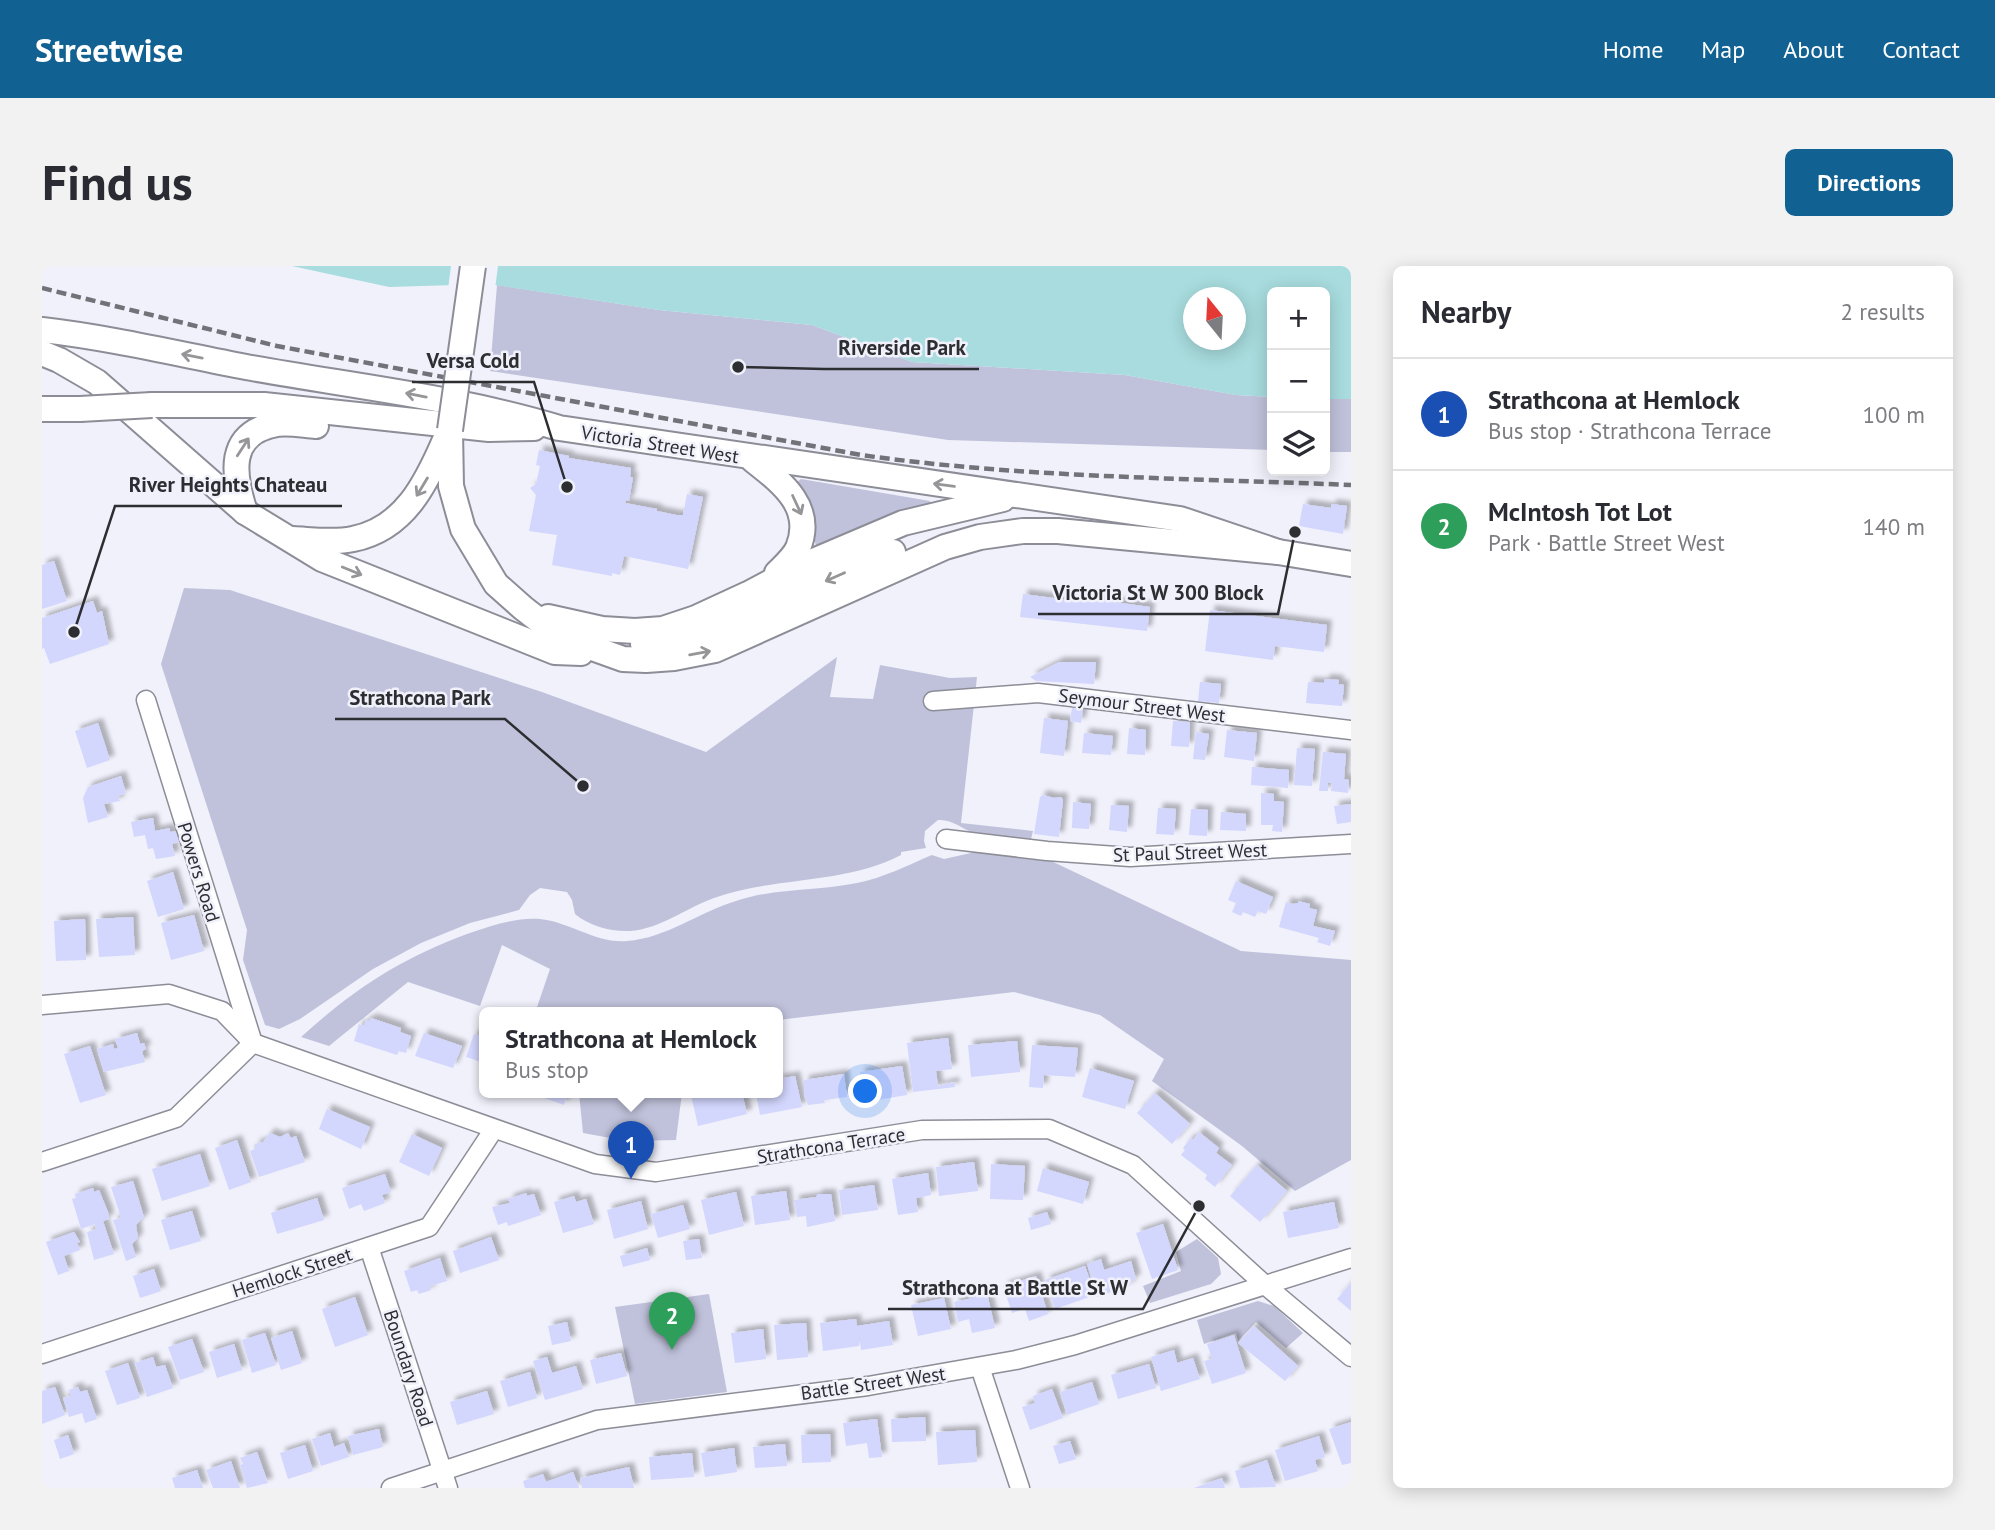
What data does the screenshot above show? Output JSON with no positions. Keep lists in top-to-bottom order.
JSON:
{
  "streets": {
    "main road": ["Victoria Street West"],
    "street": [
      "Seymour Street West",
      "St Paul Street West",
      "Powers Road",
      "Strathcona Terrace",
      "Hemlock Street",
      "Boundary Road",
      "Battle Street West"
    ]
  },
  "crossings": [
    ["Powers Road", "Strathcona Terrace"],
    ["Strathcona Terrace", "Hemlock Street"],
    ["Strathcona Terrace", "Battle Street West"],
    ["Hemlock Street", "Boundary Road"],
    ["Boundary Road", "Battle Street West"]
  ],
  "places": [
    "Riverside Park",
    "Versa Cold",
    "Victoria St W 300 Block",
    "River Heights Chateau",
    "Strathcona Park",
    "Strathcona at Battle St W"
  ],
  "north": "top",
  "page": {
    "header": "Streetwise",
    "nav": [
      "Home",
      "Map",
      "About",
      "Contact"
    ],
    "buttons": "Directions",
    "title": "Find us",
    "heading": ["Nearby", "2 results"],
    "map_buttons": ["+", "−"],
    "list": [
      {
        "mark": "1",
        "name": "Strathcona at Hemlock",
        "note": "Bus stop · Strathcona Terrace",
        "value": "100 m"
      },
      {
        "mark": "2",
        "name": "McIntosh Tot Lot",
        "note": "Park · Battle Street West",
        "value": "140 m"
      }
    ],
    "popup": ["Strathcona at Hemlock", "Bus stop"],
    "pins": ["1", "2"]
  }
}
